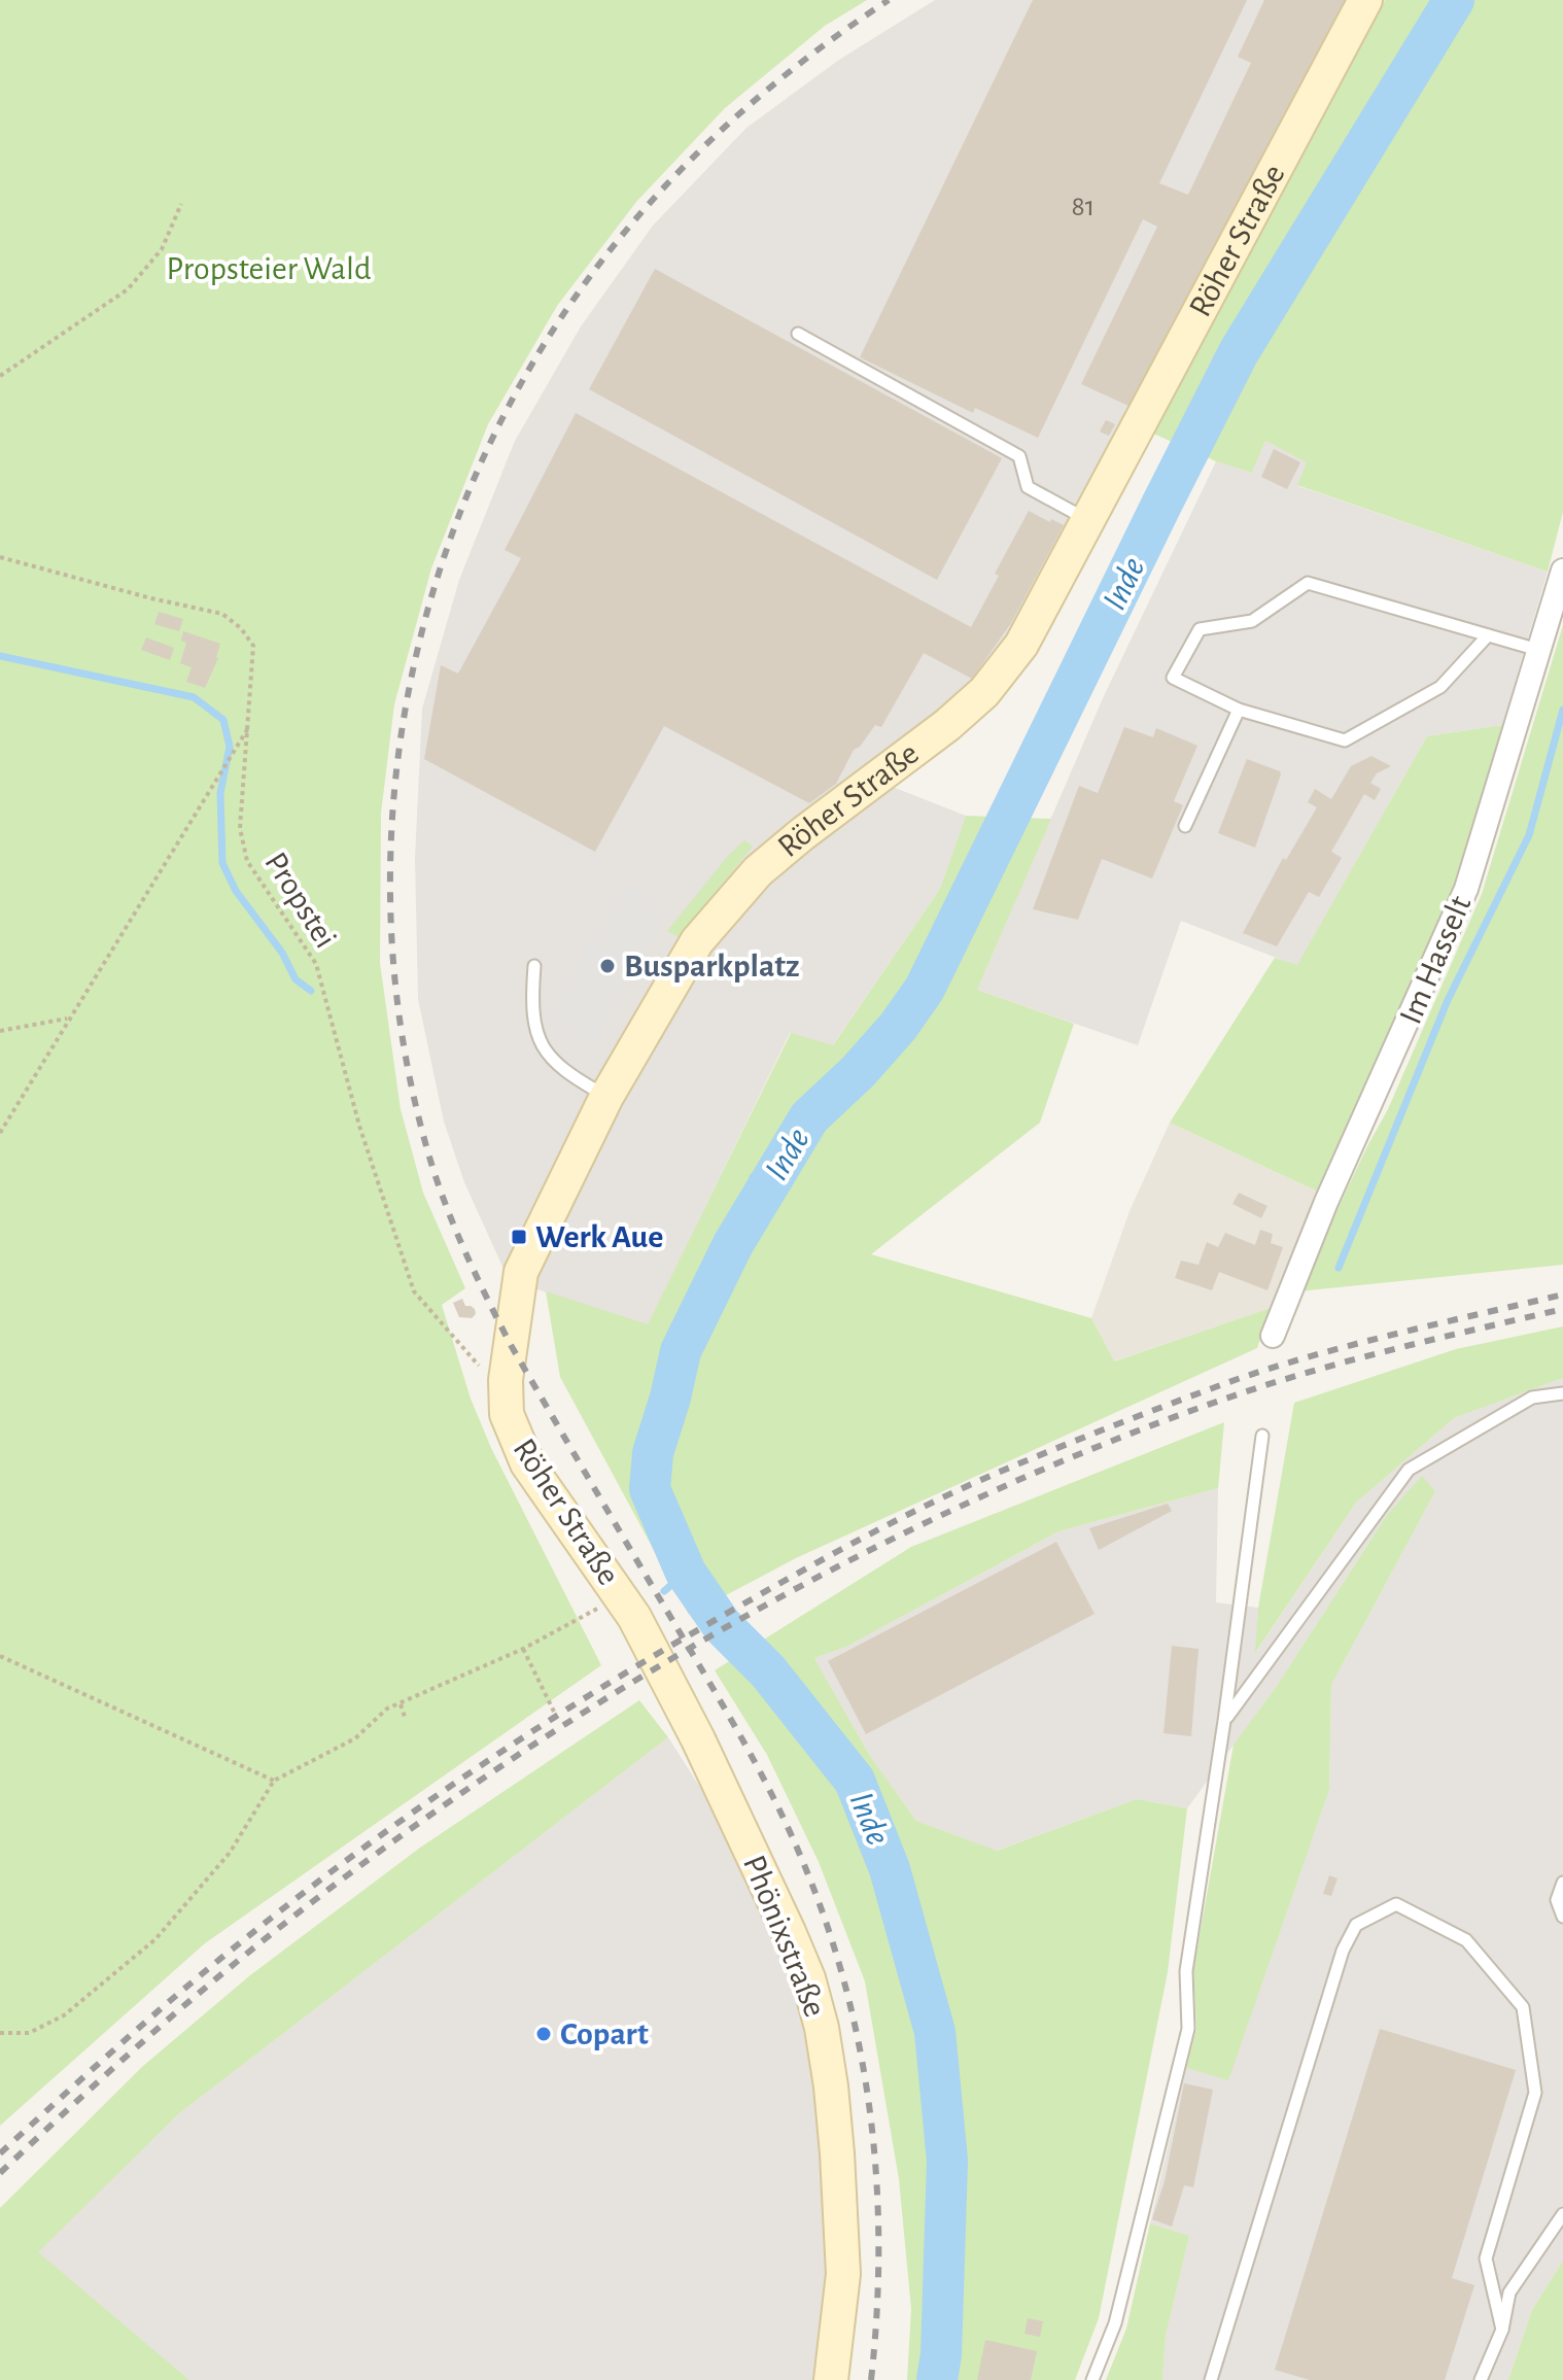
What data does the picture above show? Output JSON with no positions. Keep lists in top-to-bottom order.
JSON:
{
  "streets": {
    "main road": ["Röher Straße", "Phönixstraße"],
    "street": ["Im Hasselt"],
    "path": ["Propstei"]
  },
  "crossings": [
    ["Röher Straße", "Propstei"],
    ["Röher Straße", "Phönixstraße"]
  ],
  "water": ["Inde"],
  "parks": ["Propsteier Wald"],
  "places": {
    "other": ["Busparkplatz", "Copart"],
    "transit": ["Werk Aue"]
  },
  "house_numbers": ["81"]
}
